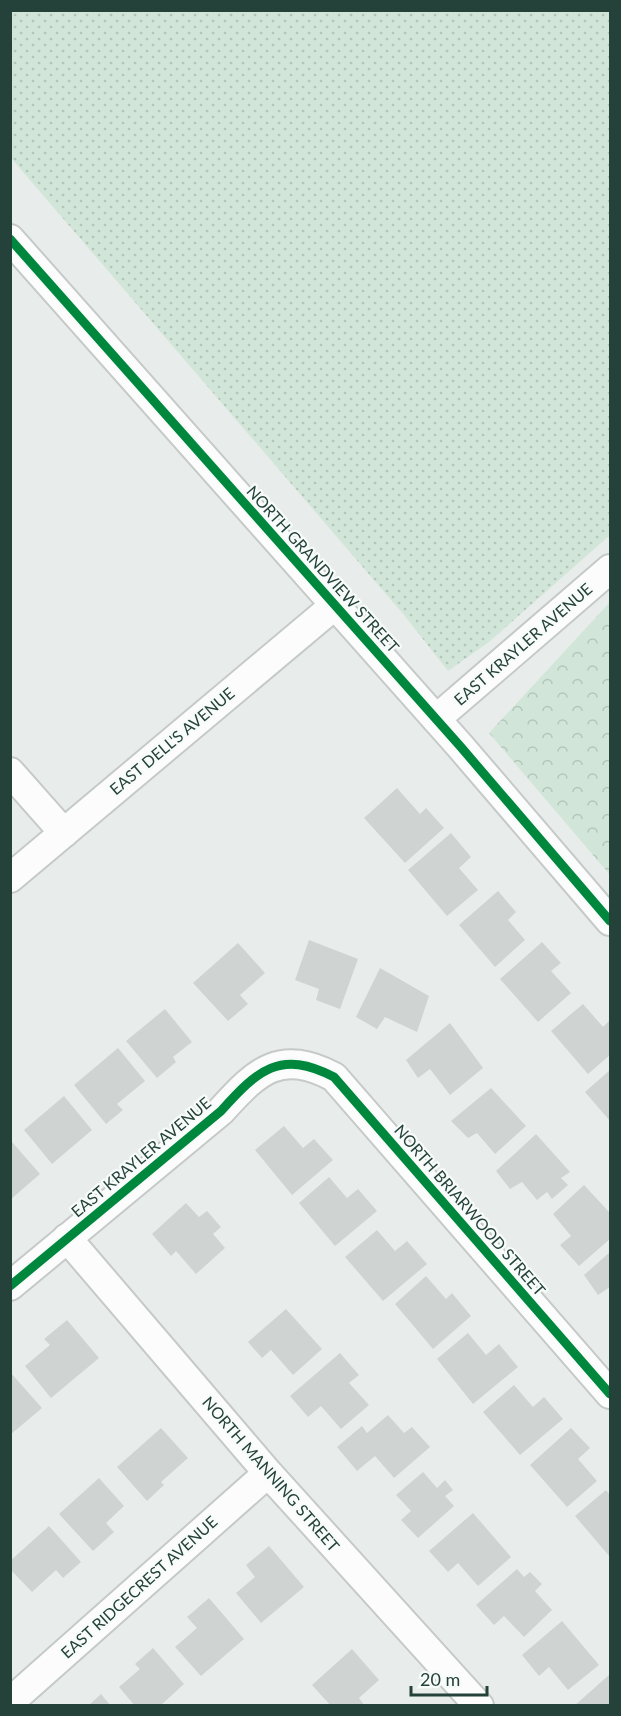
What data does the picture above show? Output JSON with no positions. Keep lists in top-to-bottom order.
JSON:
{
  "streets": {
    "street": [
      "NORTH GRANDVIEW STREET",
      "EAST KRAYLER AVENUE",
      "EAST DELL'S AVENUE",
      "NORTH BRIARWOOD STREET",
      "NORTH MANNING STREET",
      "EAST RIDGECREST AVENUE"
    ]
  },
  "crossings": [
    ["NORTH GRANDVIEW STREET", "EAST KRAYLER AVENUE"],
    ["NORTH GRANDVIEW STREET", "EAST DELL'S AVENUE"],
    ["EAST KRAYLER AVENUE", "NORTH BRIARWOOD STREET"],
    ["EAST KRAYLER AVENUE", "NORTH MANNING STREET"],
    ["NORTH MANNING STREET", "EAST RIDGECREST AVENUE"]
  ],
  "scale_bar": "20 m"
}
